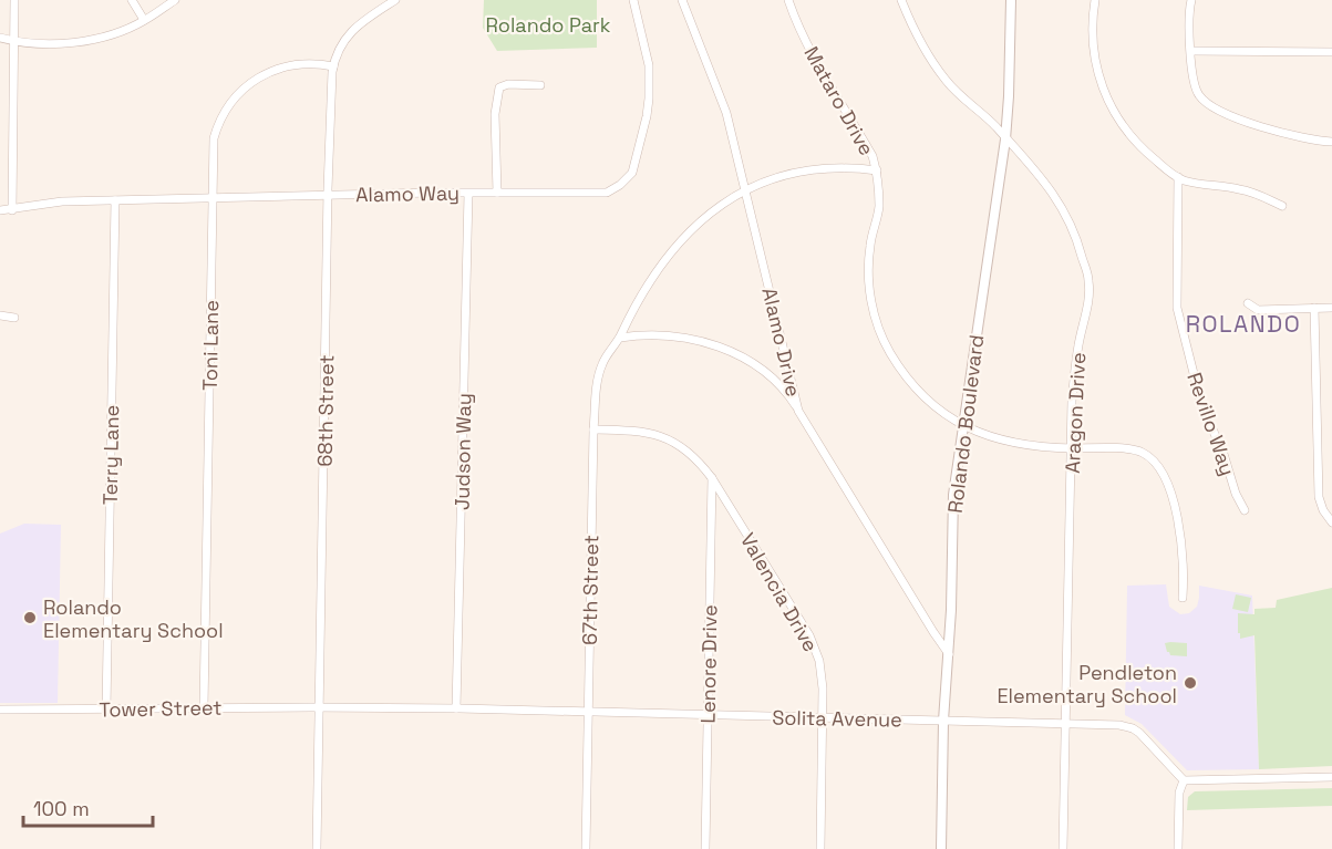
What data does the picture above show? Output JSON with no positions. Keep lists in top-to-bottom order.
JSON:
{
  "streets": {
    "street": [
      "Mataro Drive",
      "Alamo Way",
      "Alamo Drive",
      "Toni Lane",
      "68th Street",
      "Aragon Drive",
      "Rolando Boulevard",
      "Revillo Way",
      "Judson Way",
      "Terry Lane",
      "67th Street",
      "Valencia Drive",
      "Lenore Drive",
      "Tower Street",
      "Solita Avenue"
    ]
  },
  "crossings": [
    ["Mataro Drive", "Aragon Drive"],
    ["Mataro Drive", "Rolando Boulevard"],
    ["Mataro Drive", "67th Street"],
    ["Alamo Way", "Toni Lane"],
    ["Alamo Way", "68th Street"],
    ["Alamo Way", "Judson Way"],
    ["Alamo Way", "Terry Lane"],
    ["Alamo Drive", "Rolando Boulevard"],
    ["Alamo Drive", "67th Street"],
    ["Toni Lane", "68th Street"],
    ["Toni Lane", "Tower Street"],
    ["68th Street", "Tower Street"],
    ["68th Street", "Solita Avenue"],
    ["Aragon Drive", "Rolando Boulevard"],
    ["Aragon Drive", "Solita Avenue"],
    ["Rolando Boulevard", "Solita Avenue"],
    ["Judson Way", "Solita Avenue"],
    ["Terry Lane", "Tower Street"],
    ["67th Street", "Valencia Drive"],
    ["67th Street", "Solita Avenue"],
    ["Valencia Drive", "Lenore Drive"],
    ["Valencia Drive", "Solita Avenue"],
    ["Lenore Drive", "Solita Avenue"],
    ["Tower Street", "Solita Avenue"]
  ],
  "districts": ["ROLANDO"],
  "parks": ["Rolando Park"],
  "places": ["Rolando Elementary School", "Pendleton Elementary School"],
  "scale_bar": "100 m"
}
